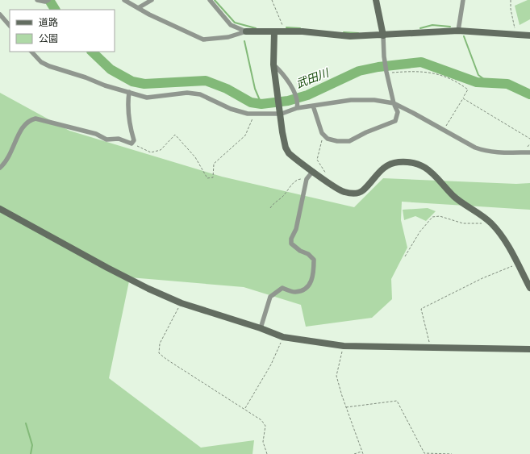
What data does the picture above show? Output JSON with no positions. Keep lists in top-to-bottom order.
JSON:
{
  "water": ["武田川"],
  "legend": ["道路", "公園"]
}
